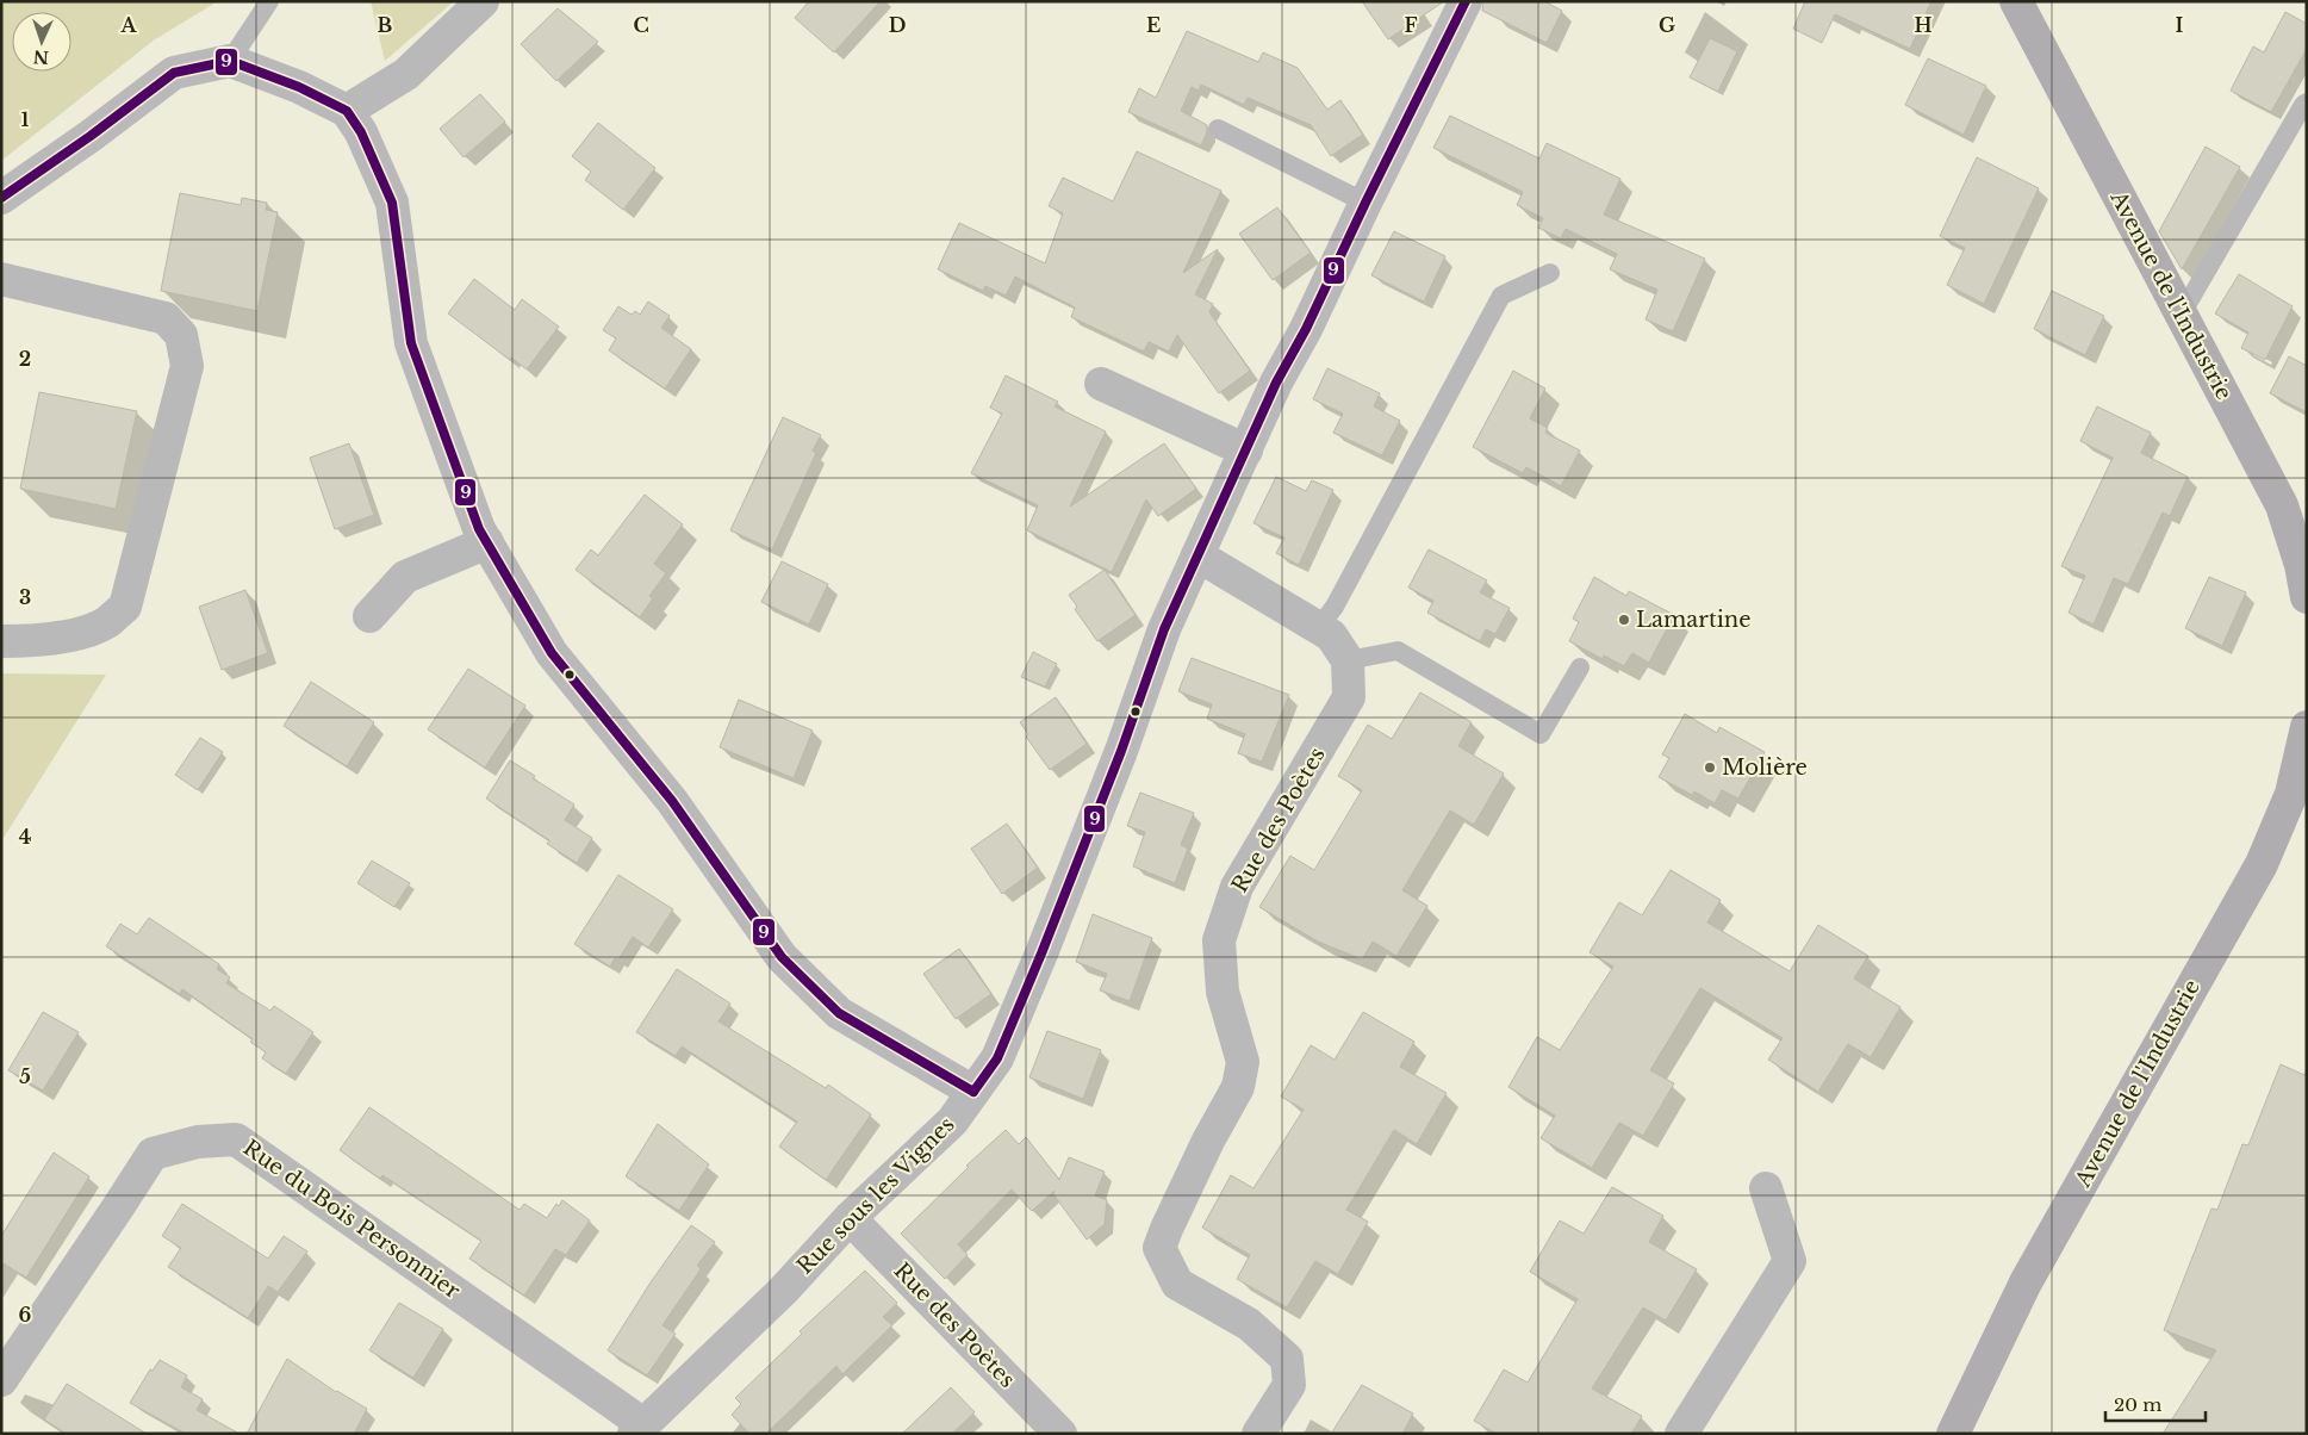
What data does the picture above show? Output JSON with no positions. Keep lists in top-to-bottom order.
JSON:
{
  "streets": {
    "street": [
      "Avenue de l'Industrie",
      "Rue des Poètes",
      "Rue sous les Vignes",
      "Rue du Bois Personnier"
    ]
  },
  "crossings": [
    ["Rue des Poètes", "Rue sous les Vignes"],
    ["Rue sous les Vignes", "Rue du Bois Personnier"]
  ],
  "places": ["Lamartine", "Molière"],
  "lines": ["transit line 9"],
  "scale_bar": "20 m",
  "north": "bottom",
  "grid": {
    "columns": [
      "A",
      "B",
      "C",
      "D",
      "E",
      "F",
      "G",
      "H",
      "I"
    ],
    "rows": [
      "1",
      "2",
      "3",
      "4",
      "5",
      "6"
    ]
  }
}
